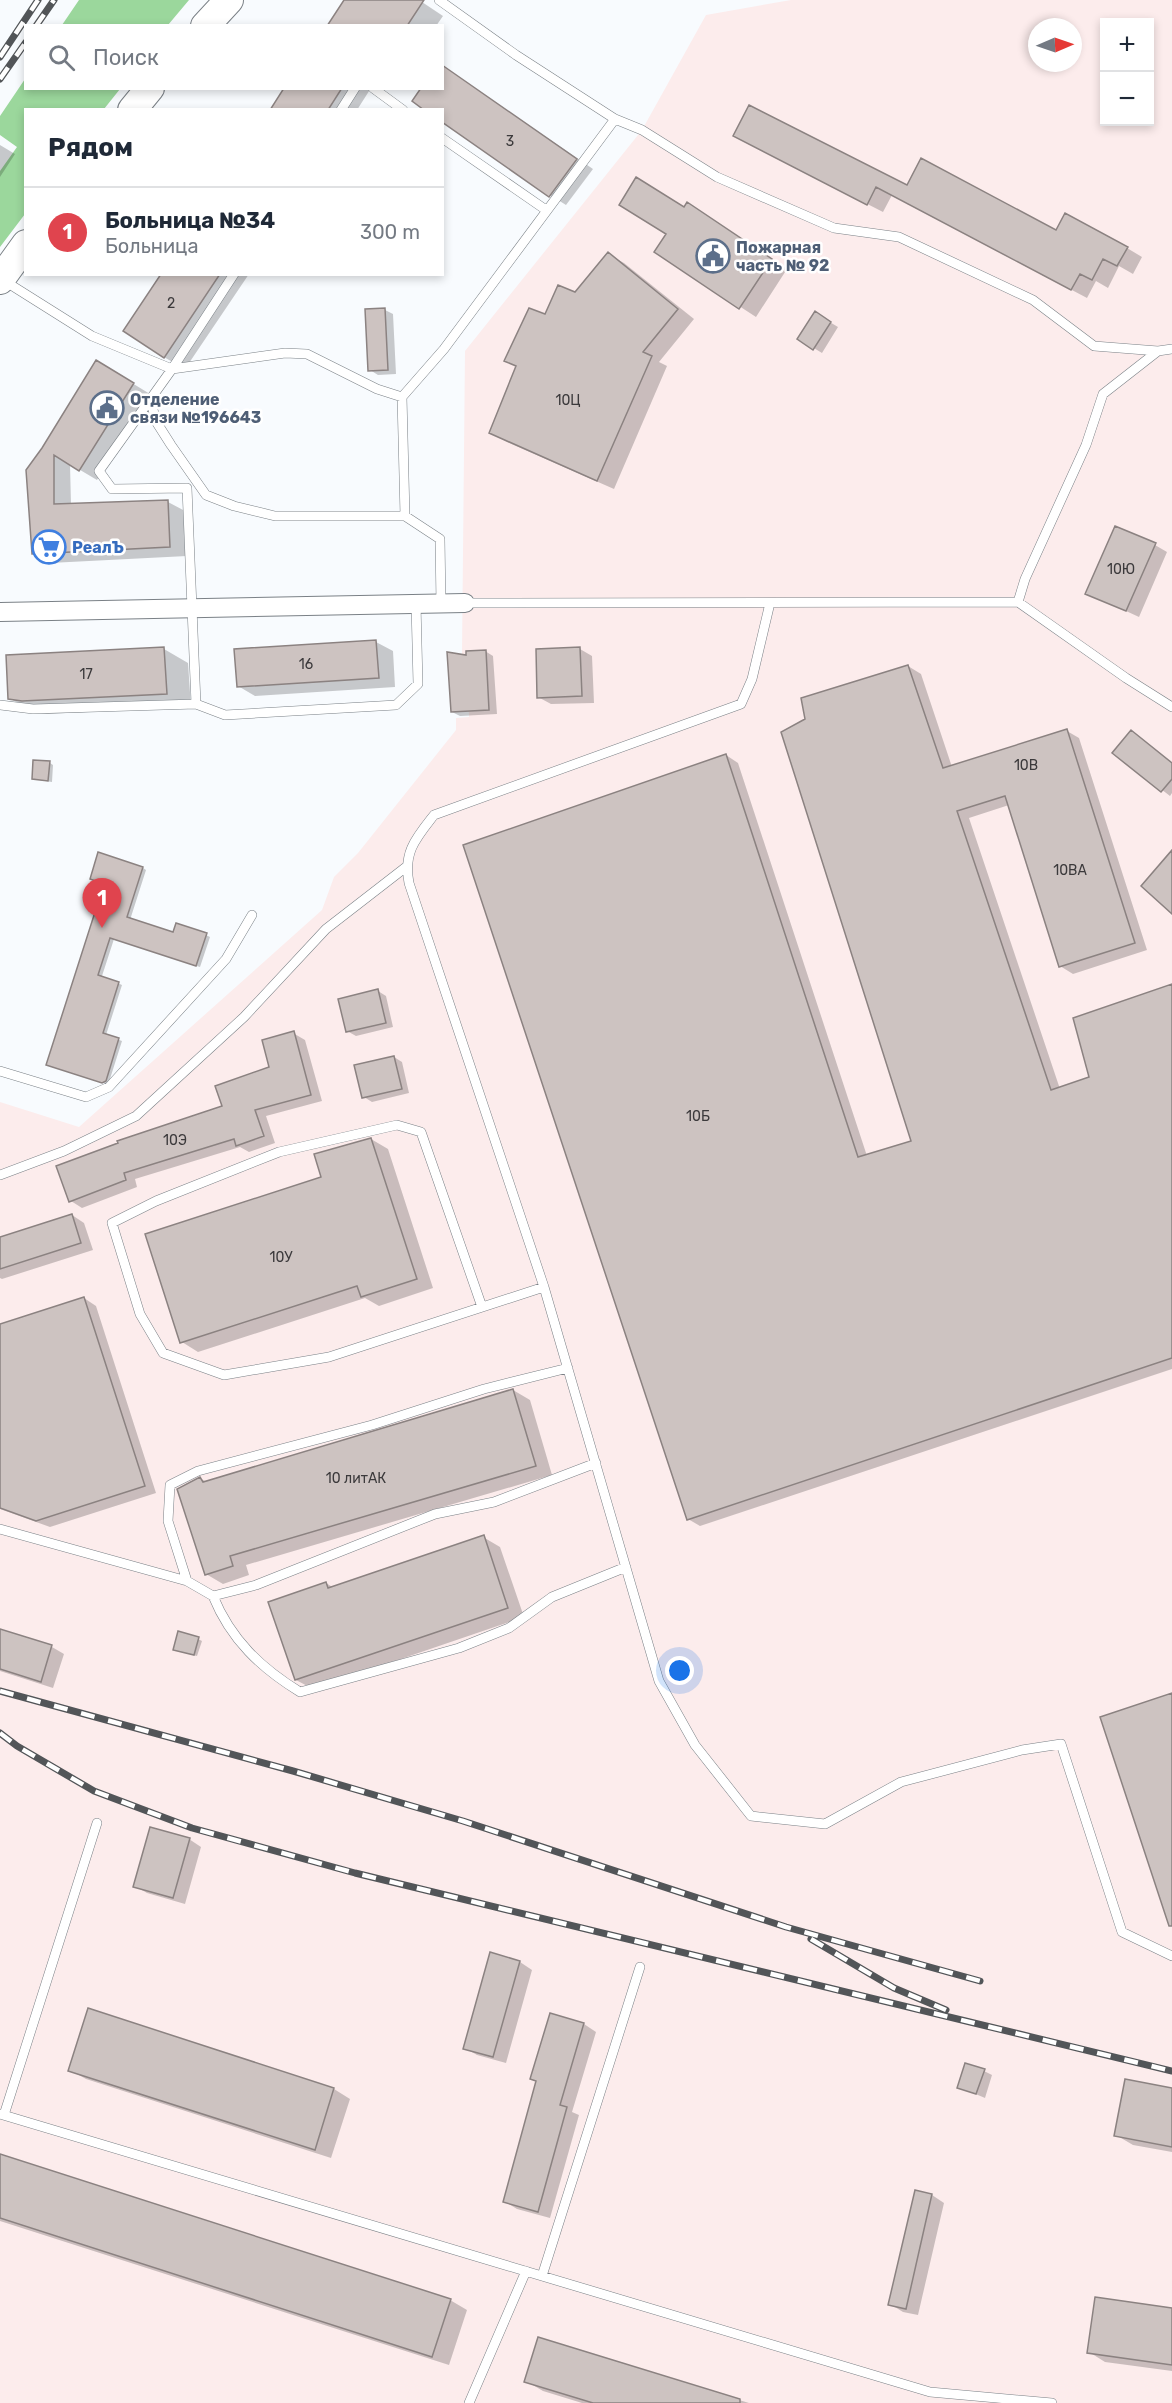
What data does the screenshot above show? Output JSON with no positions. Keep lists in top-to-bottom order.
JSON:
{
  "places": {
    "public building": ["Пожарная часть № 92", "Отделение связи №196643"],
    "supermarket": ["РеалЪ"]
  },
  "house_numbers": [
    "3",
    "2",
    "10Ц",
    "10Ю",
    "16",
    "17",
    "10В",
    "10ВА",
    "10Б",
    "10Э",
    "10У",
    "10 литАК"
  ],
  "north": "right",
  "page": {
    "map_buttons": ["+", "−"],
    "search": "Поиск",
    "heading": "Рядом",
    "list": [
      {
        "mark": "1",
        "name": "Больница №34",
        "note": "Больница",
        "value": "300 m"
      }
    ],
    "pins": "1"
  }
}
